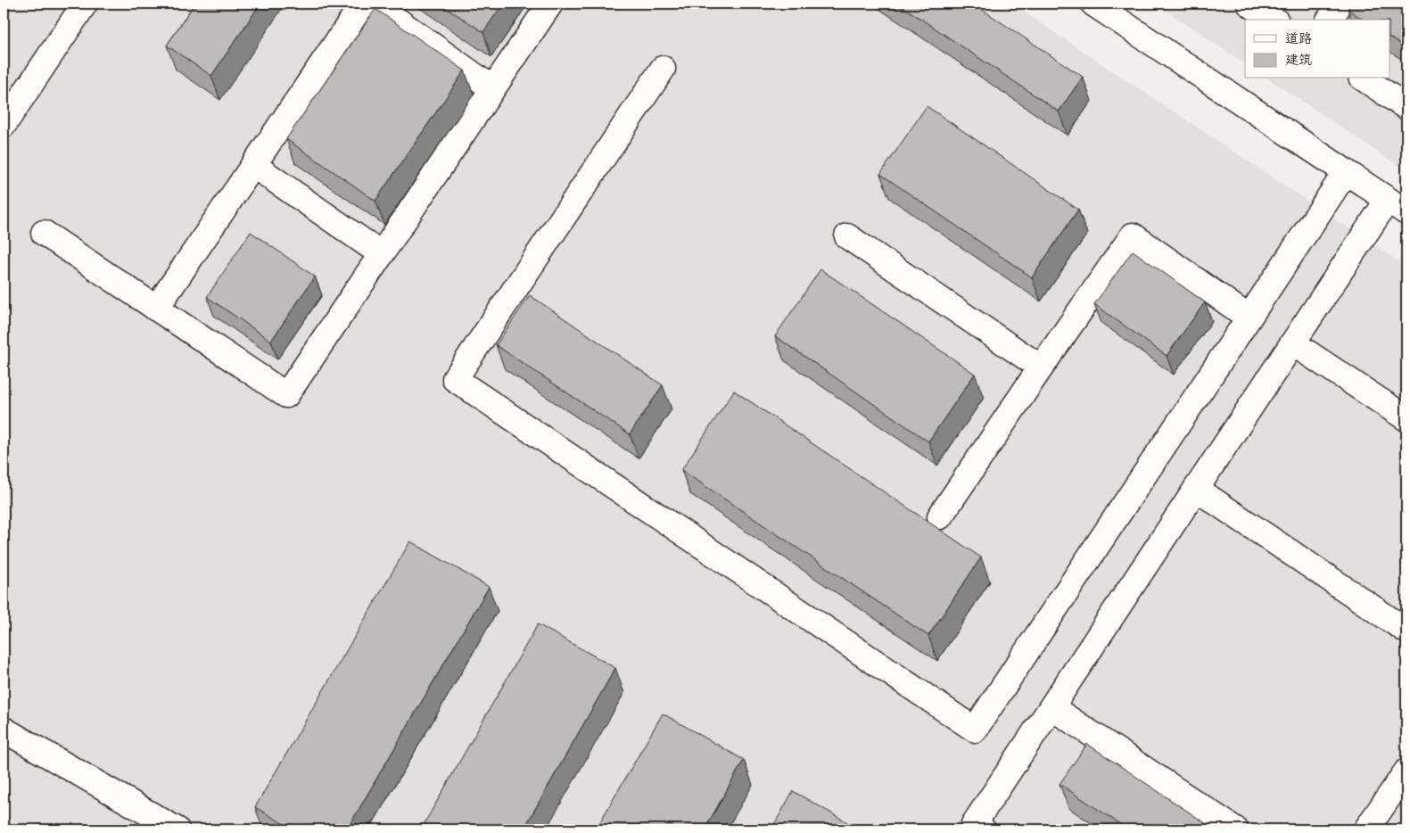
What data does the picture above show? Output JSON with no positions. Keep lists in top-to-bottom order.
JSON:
{
  "legend": ["道路", "建筑"]
}
